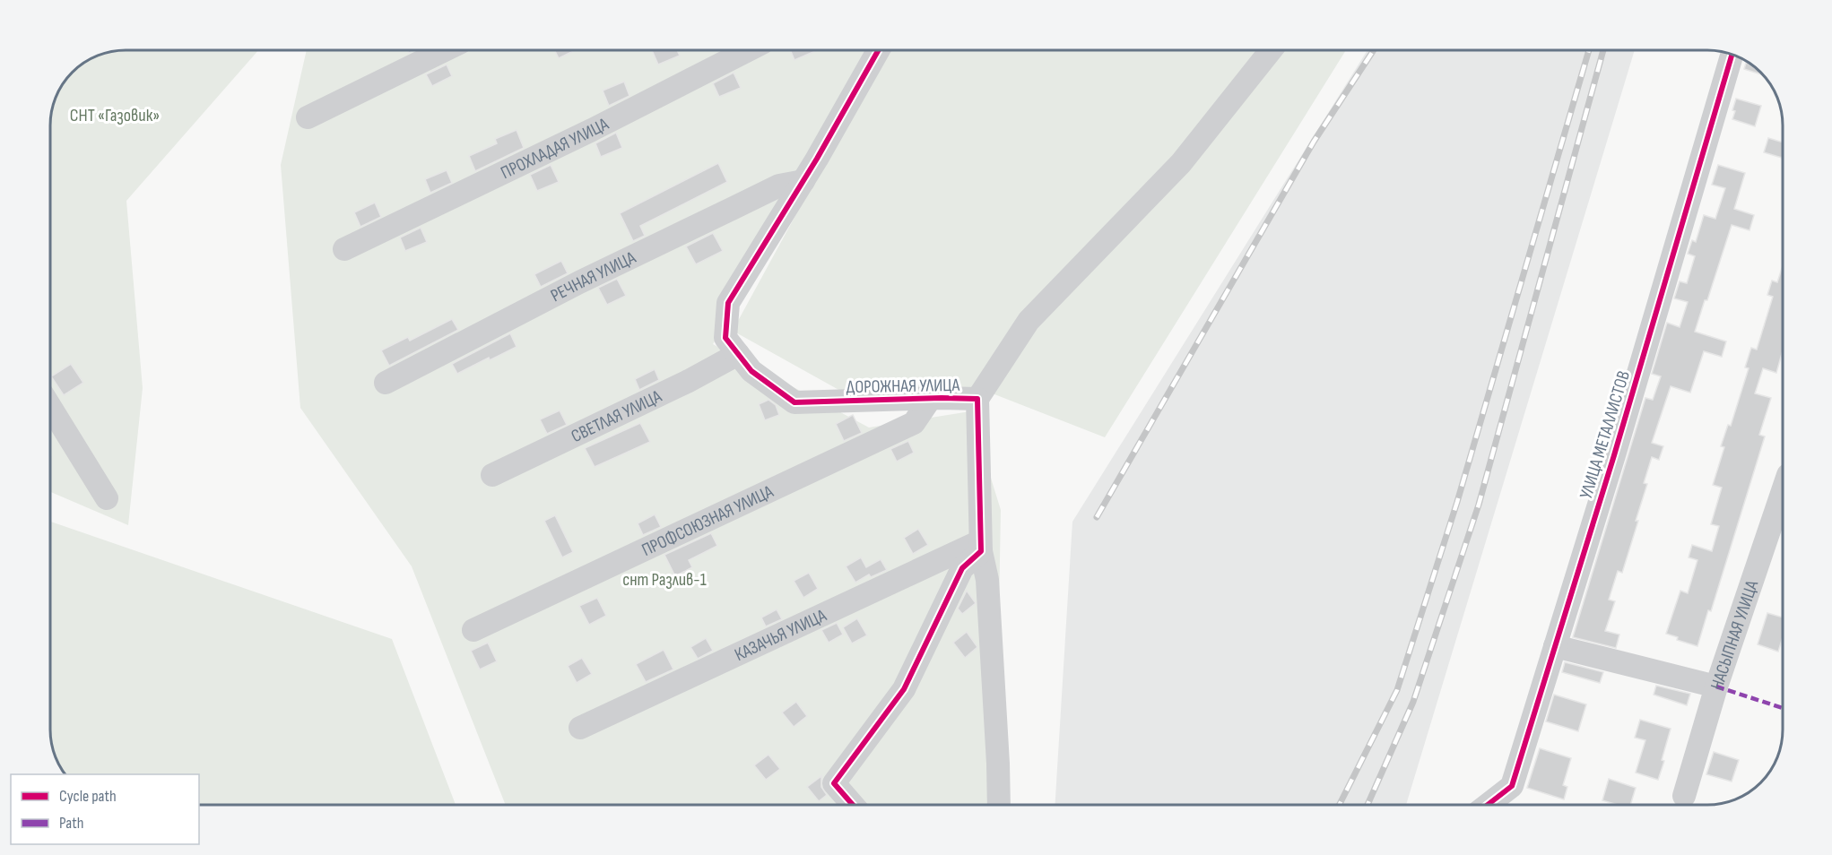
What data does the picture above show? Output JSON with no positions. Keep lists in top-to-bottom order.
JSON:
{
  "streets": {
    "street": [
      "ПРОХЛАДАЯ УЛИЦА",
      "РЕЧНАЯ УЛИЦА",
      "ДОРОЖНАЯ УЛИЦА",
      "СВЕТЛАЯ УЛИЦА",
      "УЛИЦА МЕТАЛЛИСТОВ",
      "ПРОФСОЮЗНАЯ УЛИЦА",
      "КАЗАЧЬЯ УЛИЦА",
      "НАСЫПНАЯ УЛИЦА"
    ]
  },
  "crossings": [
    ["РЕЧНАЯ УЛИЦА", "ДОРОЖНАЯ УЛИЦА"],
    ["ДОРОЖНАЯ УЛИЦА", "СВЕТЛАЯ УЛИЦА"],
    ["ДОРОЖНАЯ УЛИЦА", "ПРОФСОЮЗНАЯ УЛИЦА"],
    ["ДОРОЖНАЯ УЛИЦА", "КАЗАЧЬЯ УЛИЦА"]
  ],
  "parks": ["СНТ «Газовик»", "снт Разлив-1"],
  "legend": ["Cycle path", "Path"]
}
